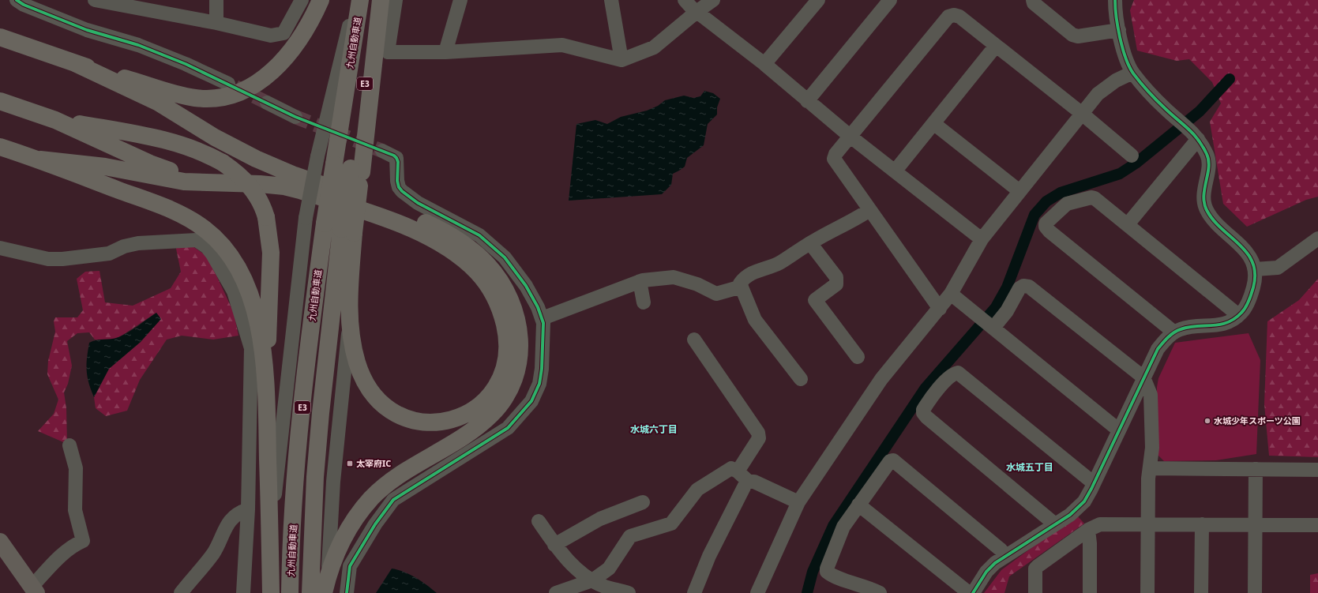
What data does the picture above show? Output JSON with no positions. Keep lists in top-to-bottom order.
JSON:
{
  "streets": {
    "highway": ["九州自動車道", "E3"]
  },
  "districts": ["水城六丁目", "水城五丁目"],
  "places": {
    "other": ["水城少年スポーツ公園"],
    "transit": ["太宰府IC"]
  }
}
